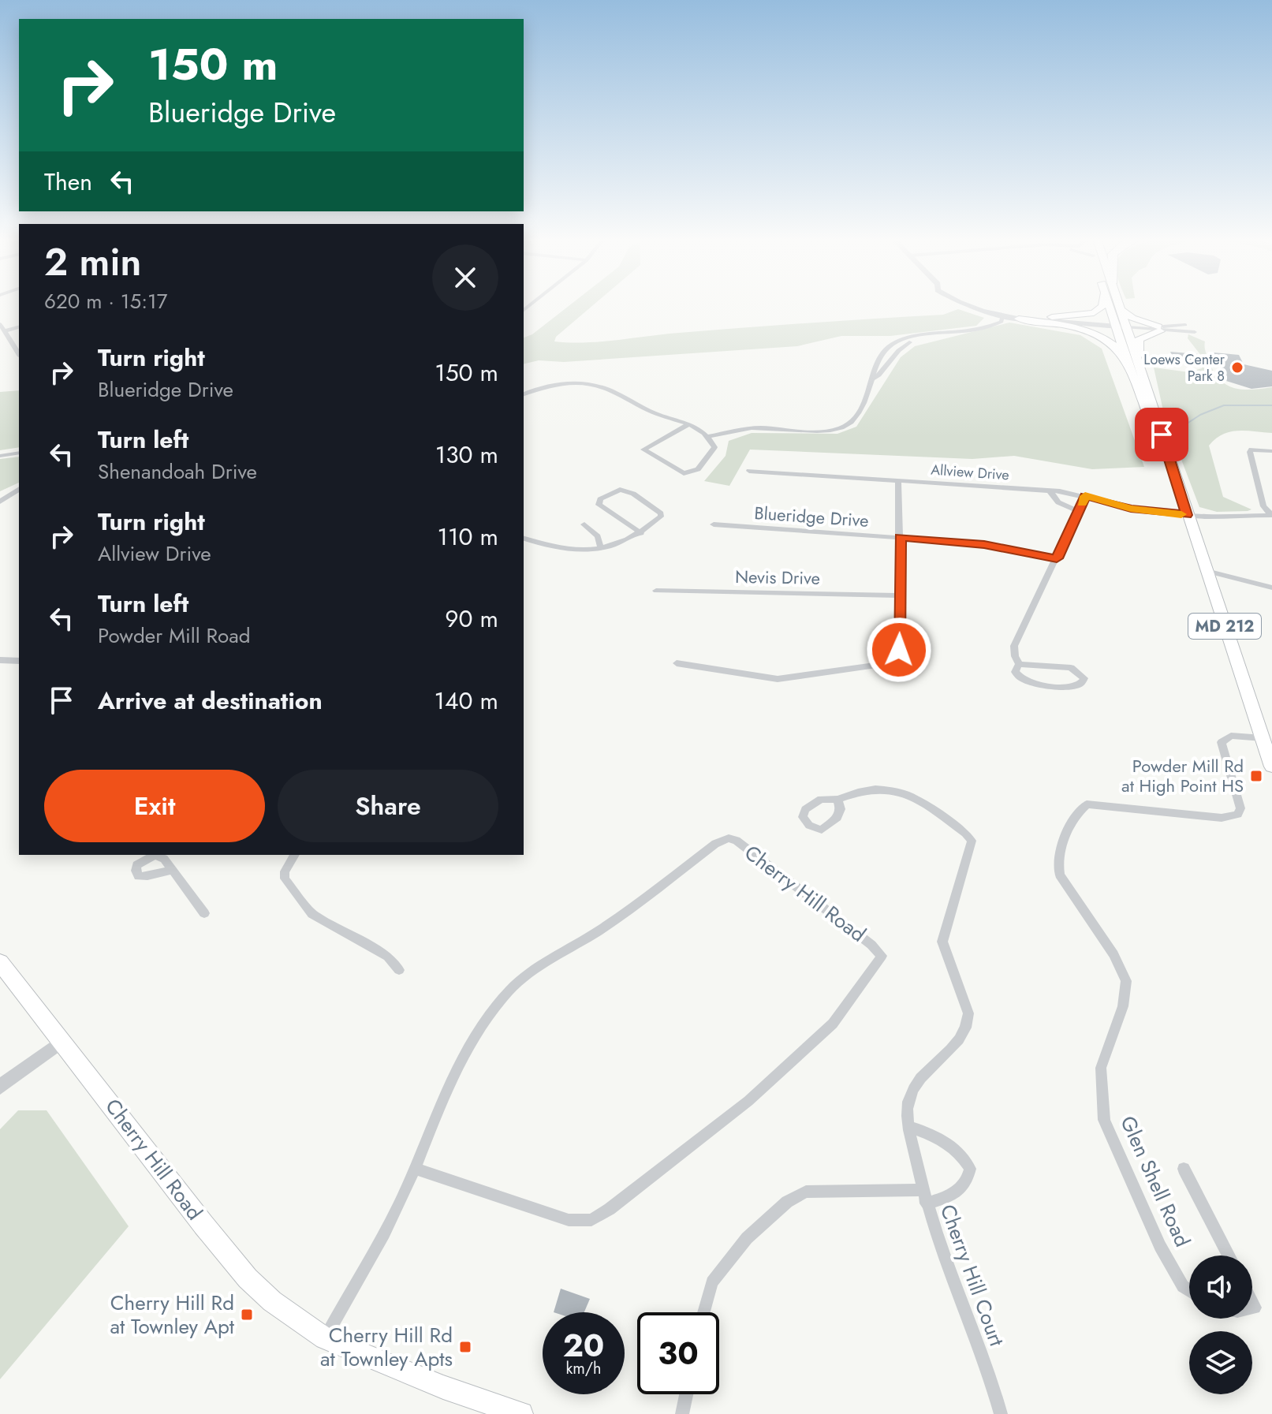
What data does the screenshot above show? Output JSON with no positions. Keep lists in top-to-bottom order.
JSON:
{
  "streets": {
    "main road": ["MD 212", "Cherry Hill Road"],
    "street": [
      "Allview Drive",
      "Blueridge Drive",
      "Nevis Drive",
      "Glen Shell Road",
      "Cherry Hill Court"
    ]
  },
  "crossings": [
    ["Allview Drive", "MD 212"],
    ["MD 212", "Glen Shell Road"]
  ],
  "places": {
    "other": ["Loews Center Park 8"],
    "transit": ["Powder Mill Rd at High Point HS", "Cherry Hill Rd at Townley Apt", "Cherry Hill Rd at Townley Apts"]
  },
  "page": {
    "turn": ["150 m", "Blueridge Drive"],
    "then": "Then",
    "heading": ["2 min", "620 m · 15:17"],
    "list": [
      {
        "name": "Turn right",
        "note": "Blueridge Drive",
        "value": "150 m"
      },
      {
        "name": "Turn left",
        "note": "Shenandoah Drive",
        "value": "130 m"
      },
      {
        "name": "Turn right",
        "note": "Allview Drive",
        "value": "110 m"
      },
      {
        "name": "Turn left",
        "note": "Powder Mill Road",
        "value": "90 m"
      },
      {
        "name": "Arrive at destination",
        "value": "140 m"
      }
    ],
    "buttons": ["Exit", "Share"],
    "speed": "20 km/h",
    "limit": "30"
  }
}
